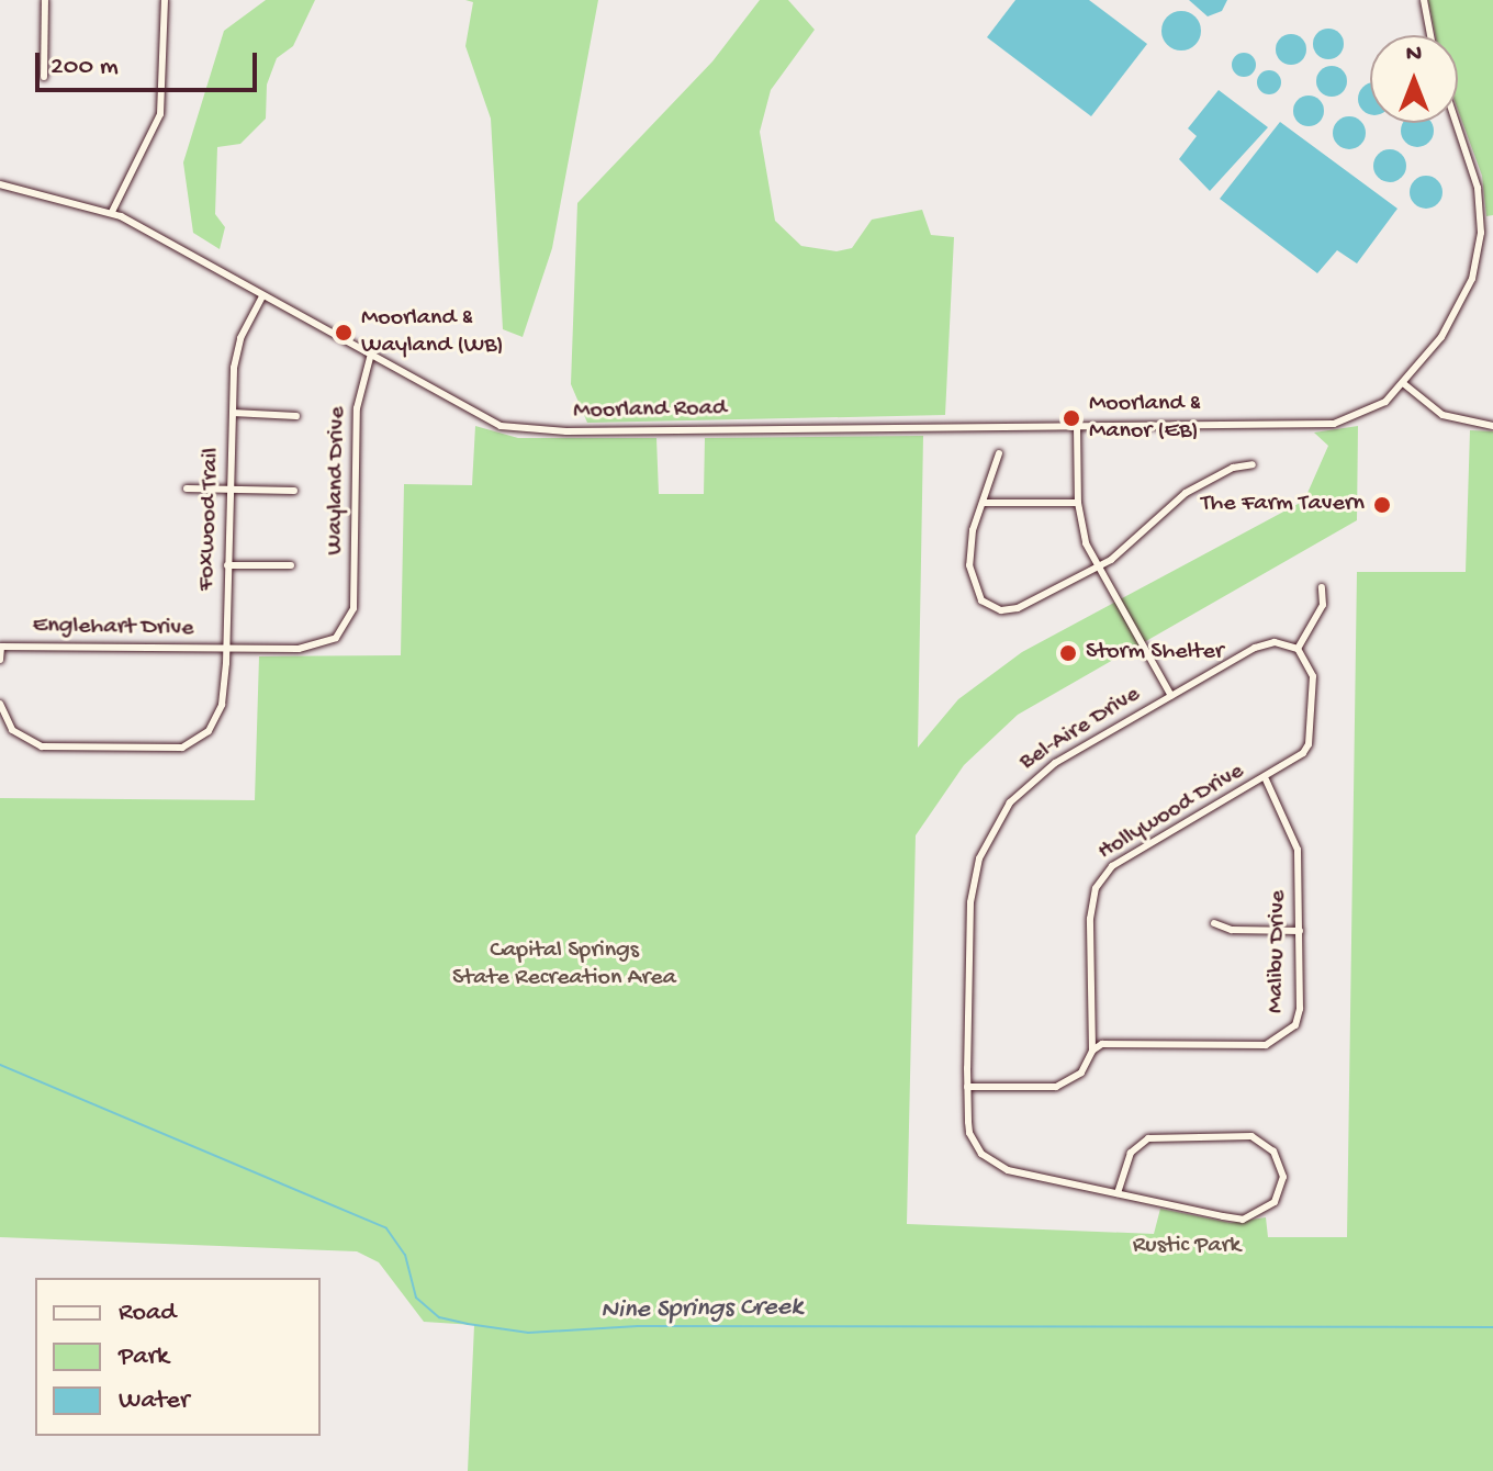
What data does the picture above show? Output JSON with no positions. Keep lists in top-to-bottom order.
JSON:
{
  "streets": {
    "street": [
      "Moorland Road",
      "Wayland Drive",
      "Foxwood Trail",
      "Englehart Drive",
      "Bel-Aire Drive",
      "Hollywood Drive",
      "Malibu Drive"
    ]
  },
  "crossings": [
    ["Moorland Road", "Wayland Drive"],
    ["Moorland Road", "Foxwood Trail"],
    ["Wayland Drive", "Englehart Drive"],
    ["Foxwood Trail", "Englehart Drive"],
    ["Bel-Aire Drive", "Hollywood Drive"],
    ["Hollywood Drive", "Malibu Drive"]
  ],
  "water": ["Nine Springs Creek"],
  "parks": ["Capital Springs State Recreation Area", "Rustic Park"],
  "places": [
    "Moorland & Wayland (WB)",
    "Moorland & Manor (EB)",
    "The Farm Tavern",
    "Storm Shelter"
  ],
  "legend": ["Road", "Park", "Water"],
  "scale_bar": "200 m",
  "north": "top"
}
